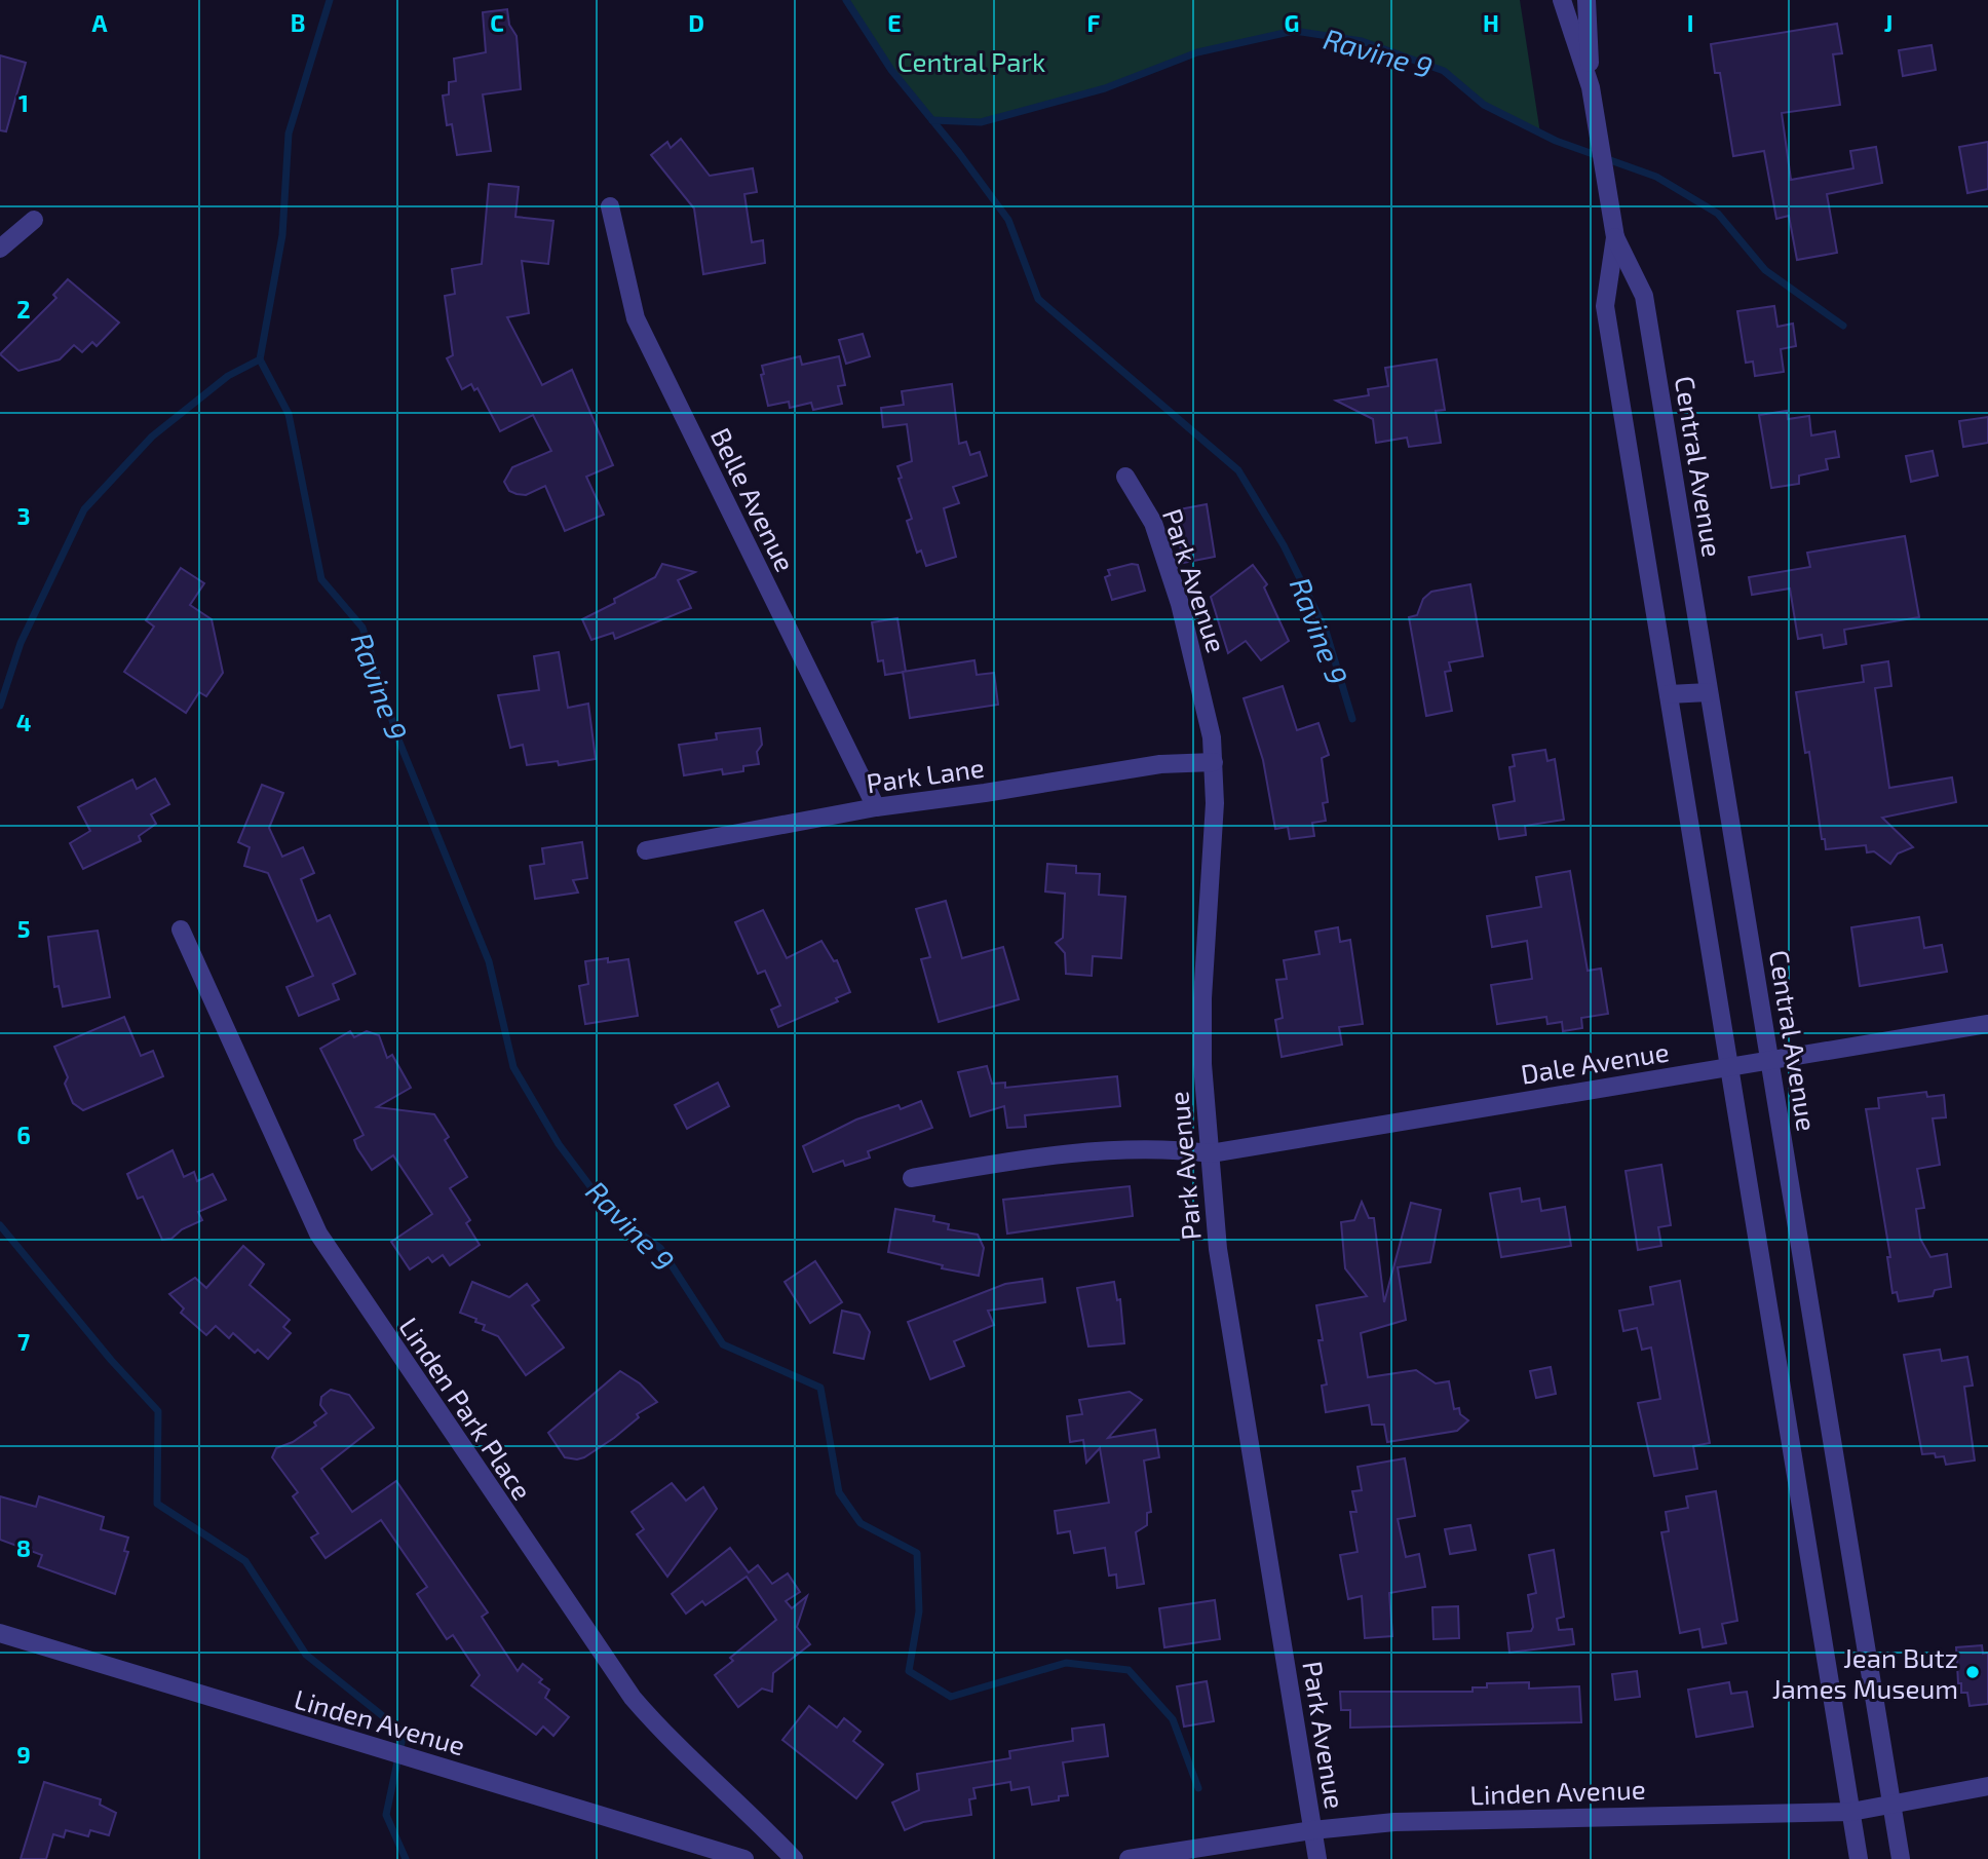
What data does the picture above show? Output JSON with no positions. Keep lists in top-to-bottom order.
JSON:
{
  "streets": {
    "street": [
      "Central Avenue",
      "Belle Avenue",
      "Park Avenue",
      "Park Lane",
      "Dale Avenue",
      "Linden Park Place",
      "Linden Avenue"
    ]
  },
  "crossings": [
    ["Central Avenue", "Dale Avenue"],
    ["Central Avenue", "Linden Avenue"],
    ["Belle Avenue", "Park Lane"],
    ["Park Avenue", "Park Lane"],
    ["Park Avenue", "Dale Avenue"],
    ["Park Avenue", "Linden Avenue"]
  ],
  "water": ["Ravine 9"],
  "parks": ["Central Park"],
  "places": ["Jean Butz James Museum"],
  "grid": {
    "columns": [
      "A",
      "B",
      "C",
      "D",
      "E",
      "F",
      "G",
      "H",
      "I",
      "J"
    ],
    "rows": [
      "1",
      "2",
      "3",
      "4",
      "5",
      "6",
      "7",
      "8",
      "9"
    ]
  }
}
